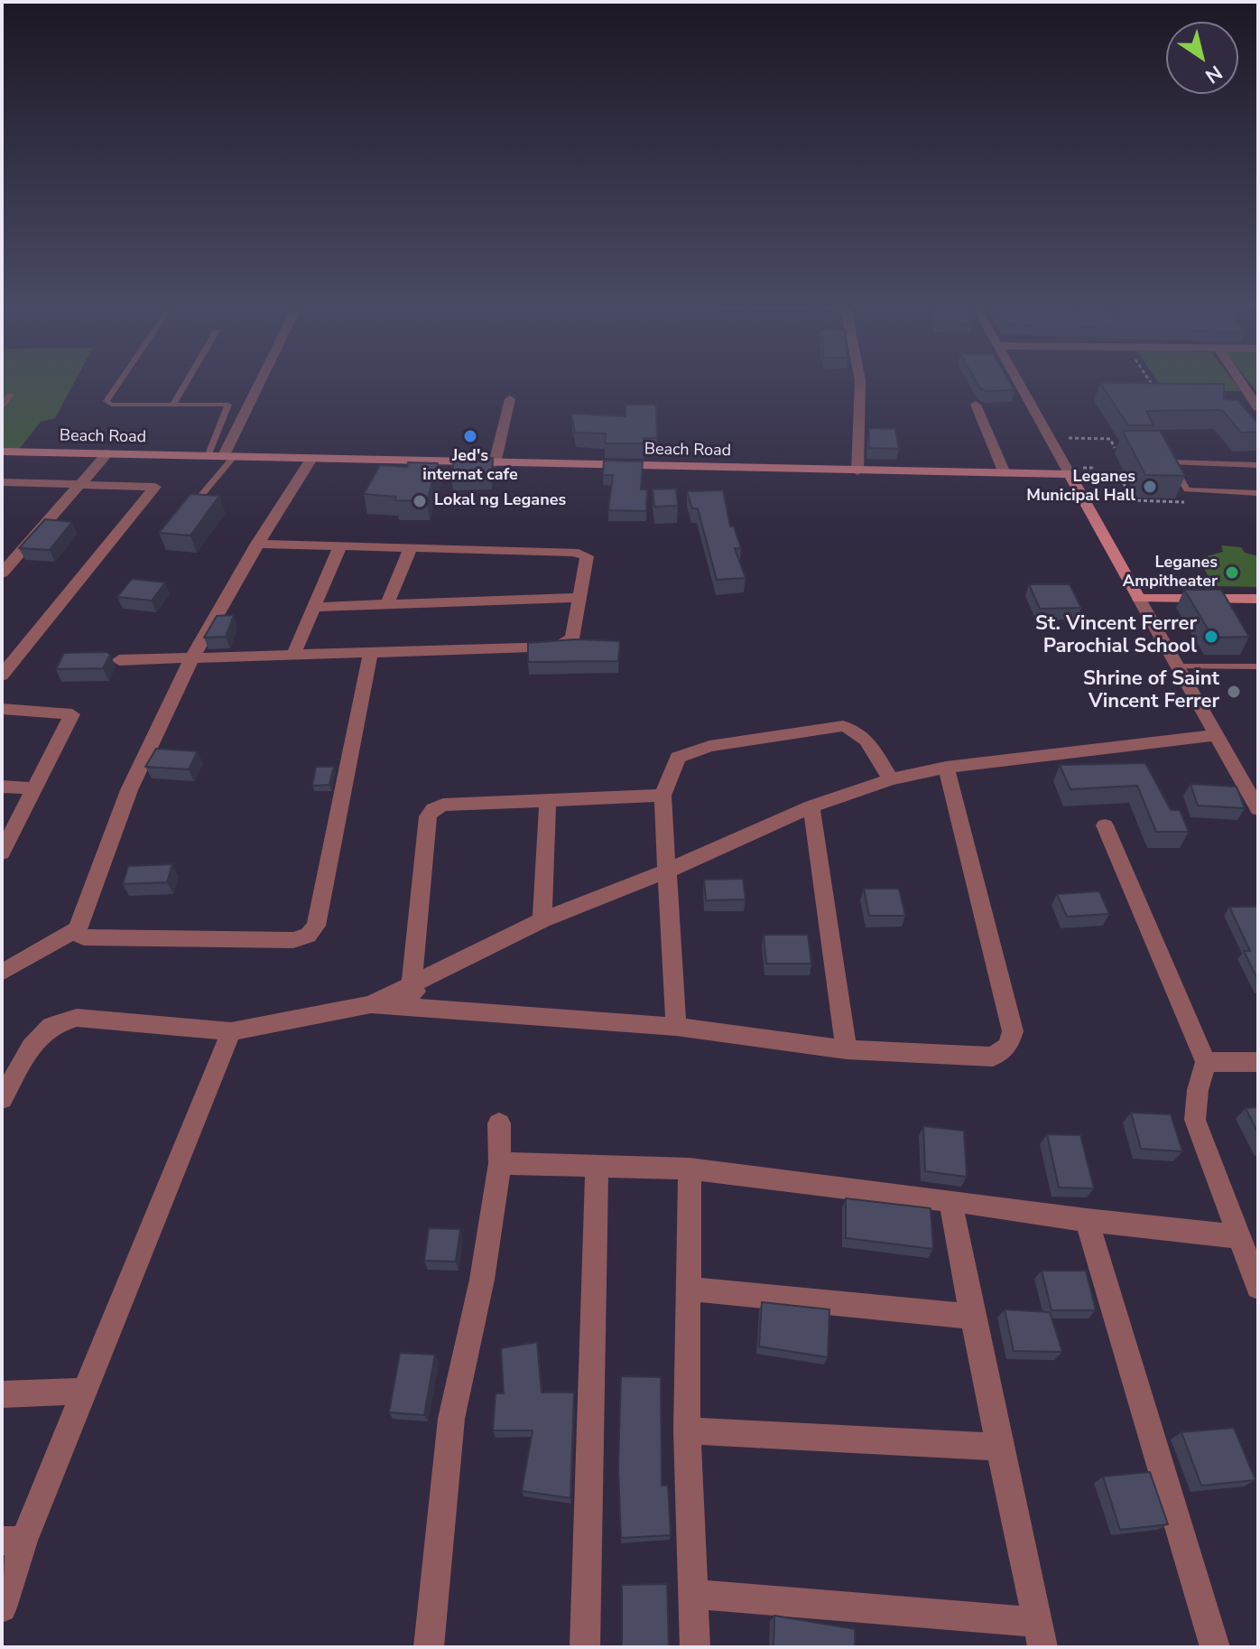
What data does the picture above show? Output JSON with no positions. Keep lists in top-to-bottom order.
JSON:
{
  "streets": {
    "main road": ["Beach Road"]
  },
  "places": [
    "Jed's internat cafe",
    "Leganes Municipal Hall",
    "Lokal ng Leganes",
    "Leganes Ampitheater",
    "St. Vincent Ferrer Parochial School",
    "Shrine of Saint Vincent Ferrer"
  ],
  "north": "bottom right"
}
